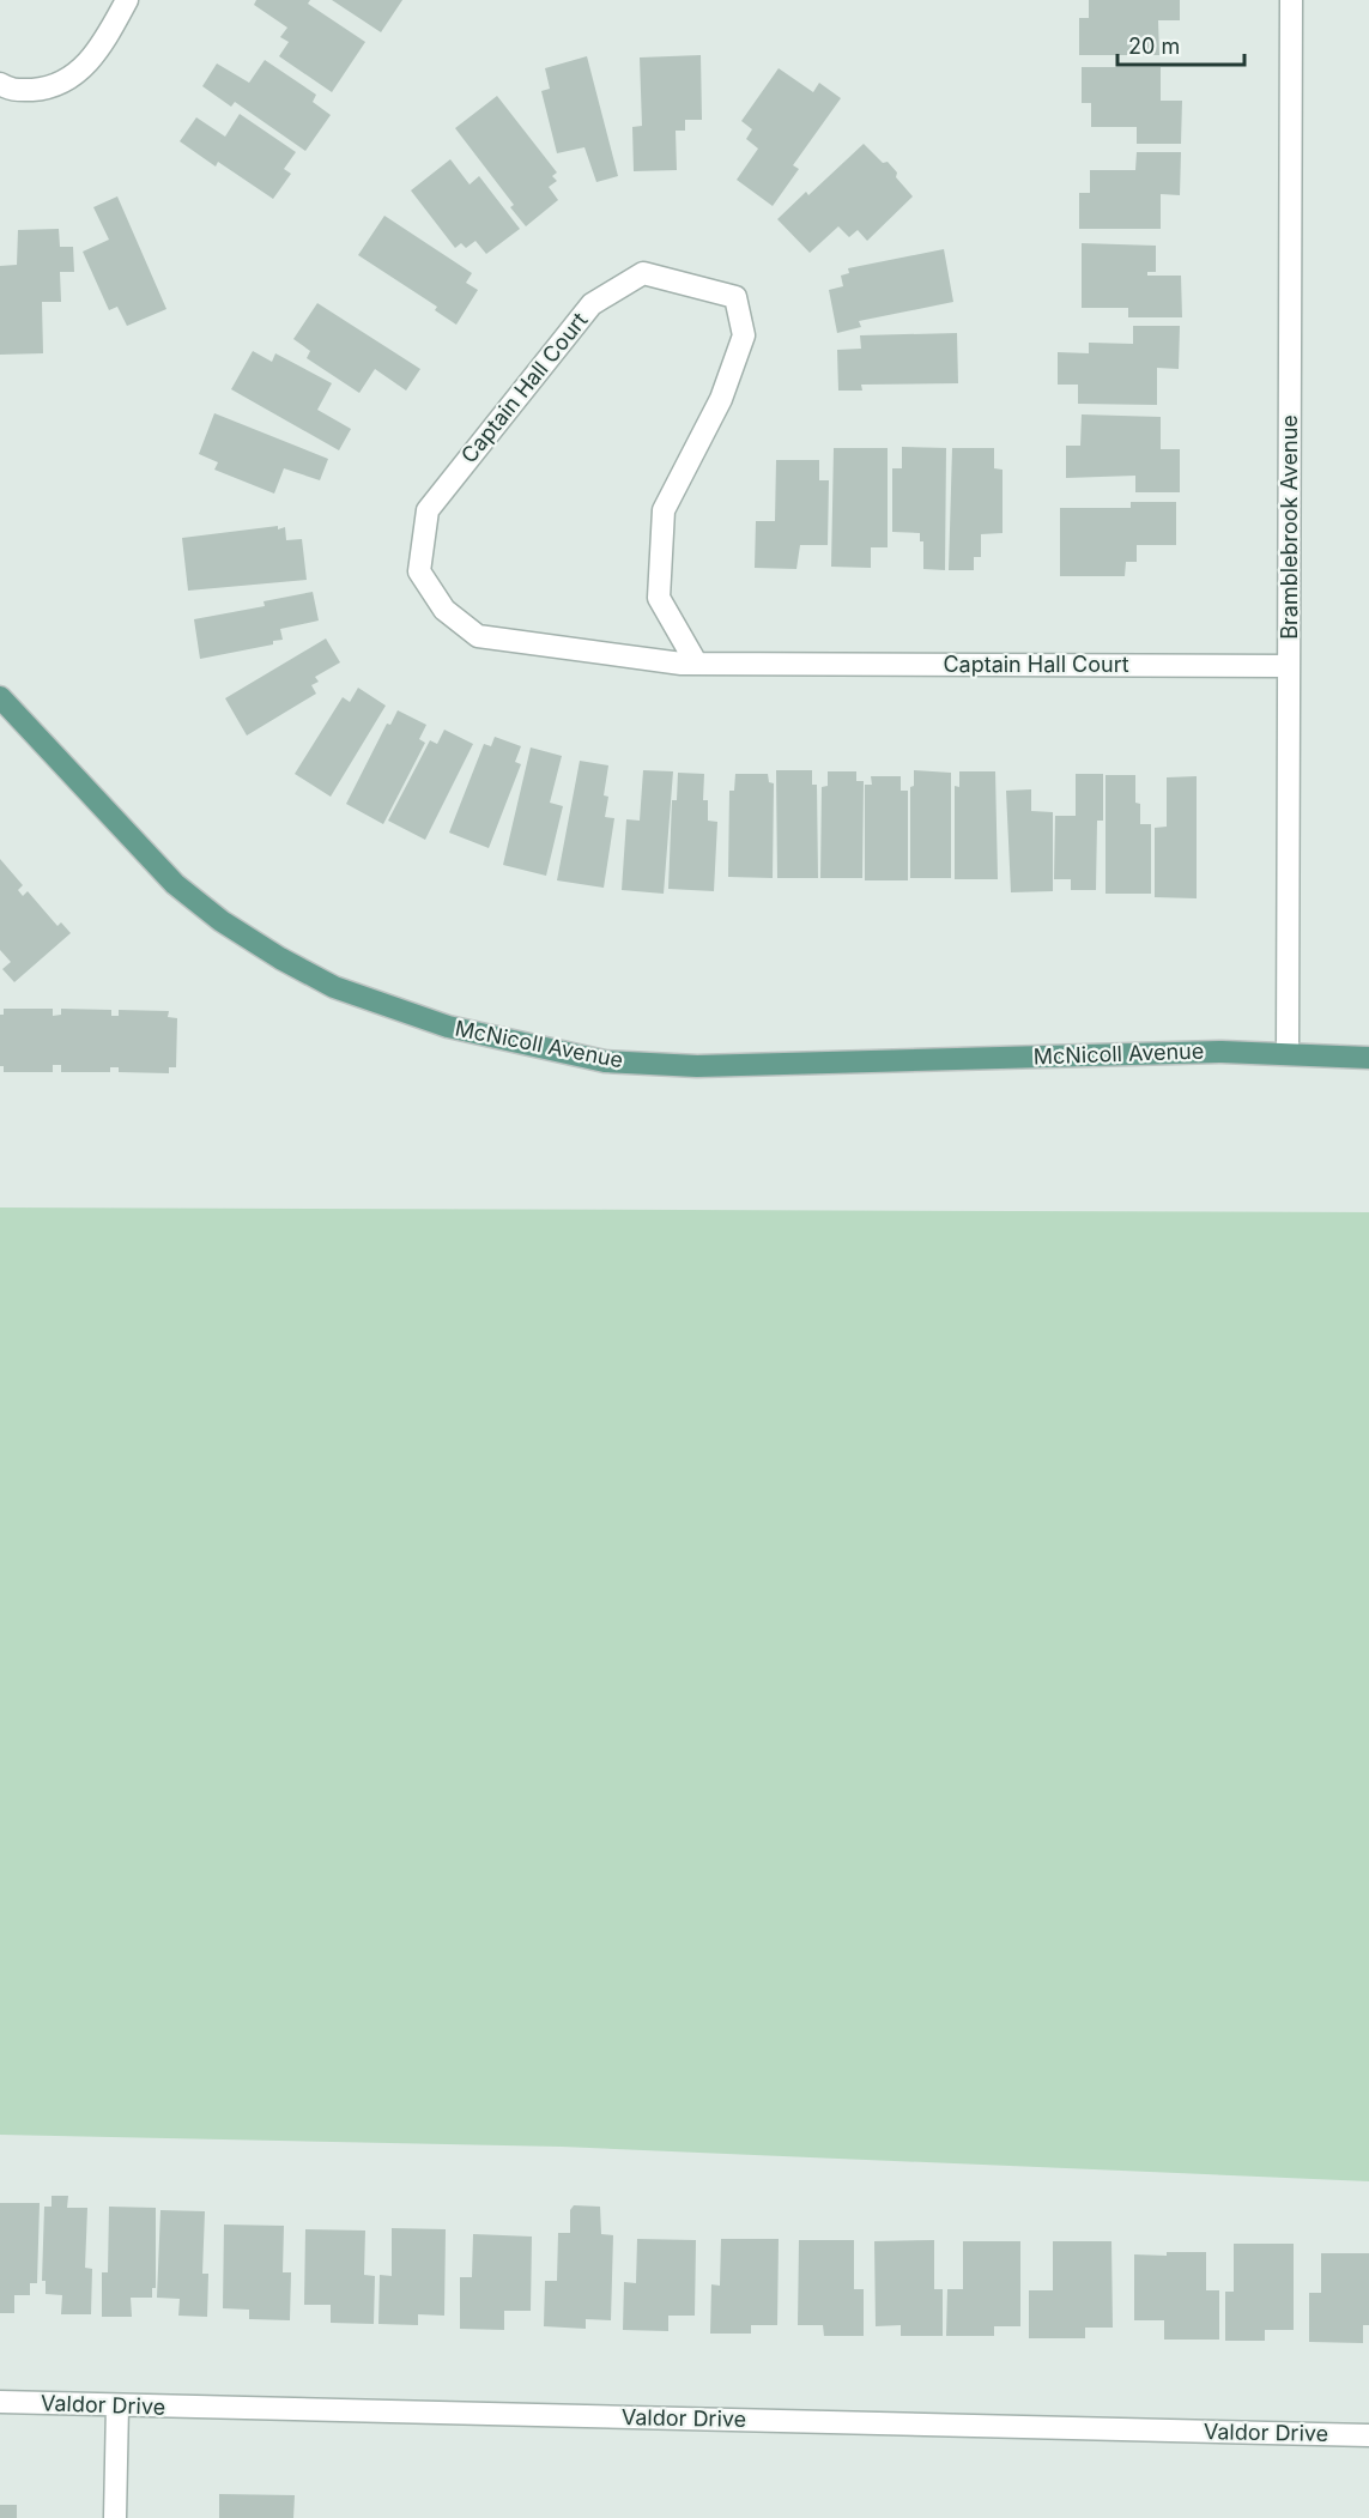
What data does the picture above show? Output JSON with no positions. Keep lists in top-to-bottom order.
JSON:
{
  "streets": {
    "main road": ["McNicoll Avenue"],
    "street": ["Captain Hall Court", "Bramblebrook Avenue", "Valdor Drive"]
  },
  "crossings": [
    ["Captain Hall Court", "Bramblebrook Avenue"],
    ["Bramblebrook Avenue", "McNicoll Avenue"]
  ],
  "scale_bar": "20 m"
}
